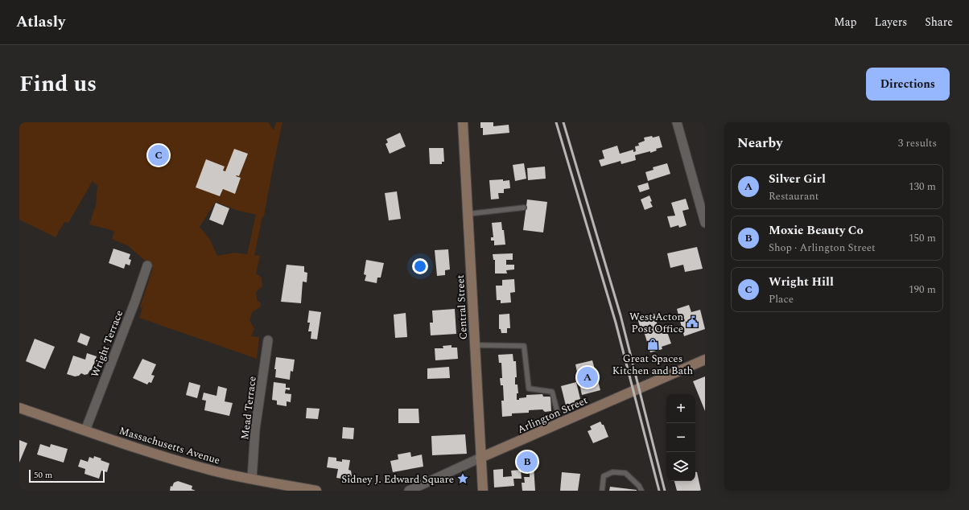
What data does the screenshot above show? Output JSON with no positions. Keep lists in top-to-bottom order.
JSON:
{
  "streets": {
    "street": [
      "Central Street",
      "Wright Terrace",
      "Mead Terrace",
      "Arlington Street",
      "Massachusetts Avenue"
    ]
  },
  "crossings": [
    ["Central Street", "Arlington Street"],
    ["Wright Terrace", "Massachusetts Avenue"],
    ["Mead Terrace", "Massachusetts Avenue"]
  ],
  "places": {
    "public building": ["West Acton Post Office"],
    "shop": ["Great Spaces Kitchen and Bath"],
    "place": ["Sidney J. Edward Square"]
  },
  "scale_bar": "50 m",
  "page": {
    "header": "Atlasly",
    "nav": ["Map", "Layers", "Share"],
    "title": "Find us",
    "buttons": "Directions",
    "heading": ["Nearby", "3 results"],
    "pins": ["C", "A", "B"],
    "list": [
      {
        "mark": "A",
        "name": "Silver Girl",
        "note": "Restaurant",
        "value": "130 m"
      },
      {
        "mark": "B",
        "name": "Moxie Beauty Co",
        "note": "Shop · Arlington Street",
        "value": "150 m"
      },
      {
        "mark": "C",
        "name": "Wright Hill",
        "note": "Place",
        "value": "190 m"
      }
    ],
    "map_buttons": ["+", "−"],
    "scale": "50 m"
  }
}
